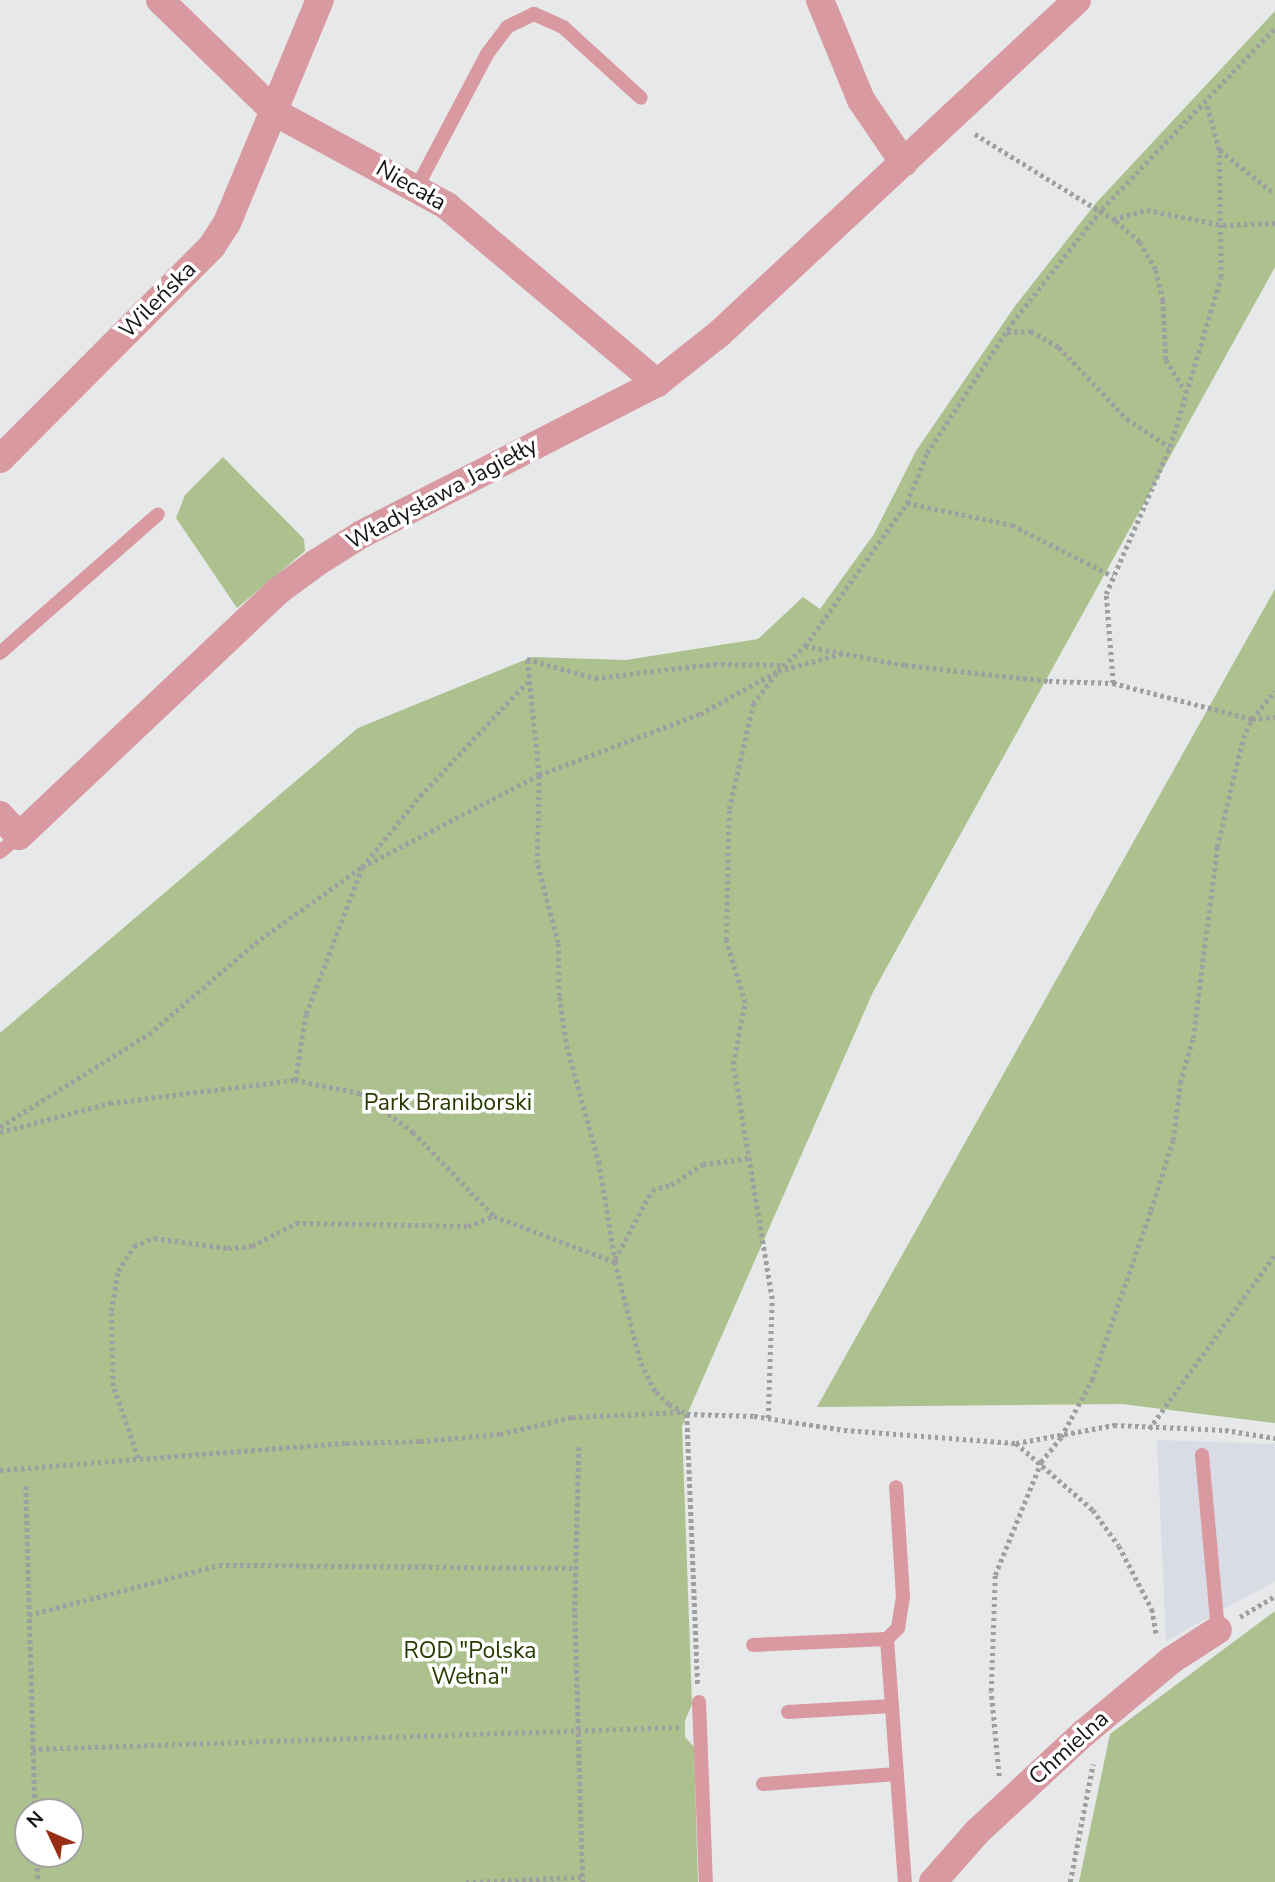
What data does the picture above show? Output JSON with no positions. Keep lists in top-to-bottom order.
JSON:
{
  "streets": {
    "street": [
      "Niecała",
      "Wileńska",
      "Władysława Jagiełły",
      "Chmielna"
    ]
  },
  "crossings": [
    ["Niecała", "Wileńska"],
    ["Niecała", "Władysława Jagiełły"]
  ],
  "parks": ["Park Braniborski", "ROD \"Polska Wełna\""],
  "north": "top left"
}
